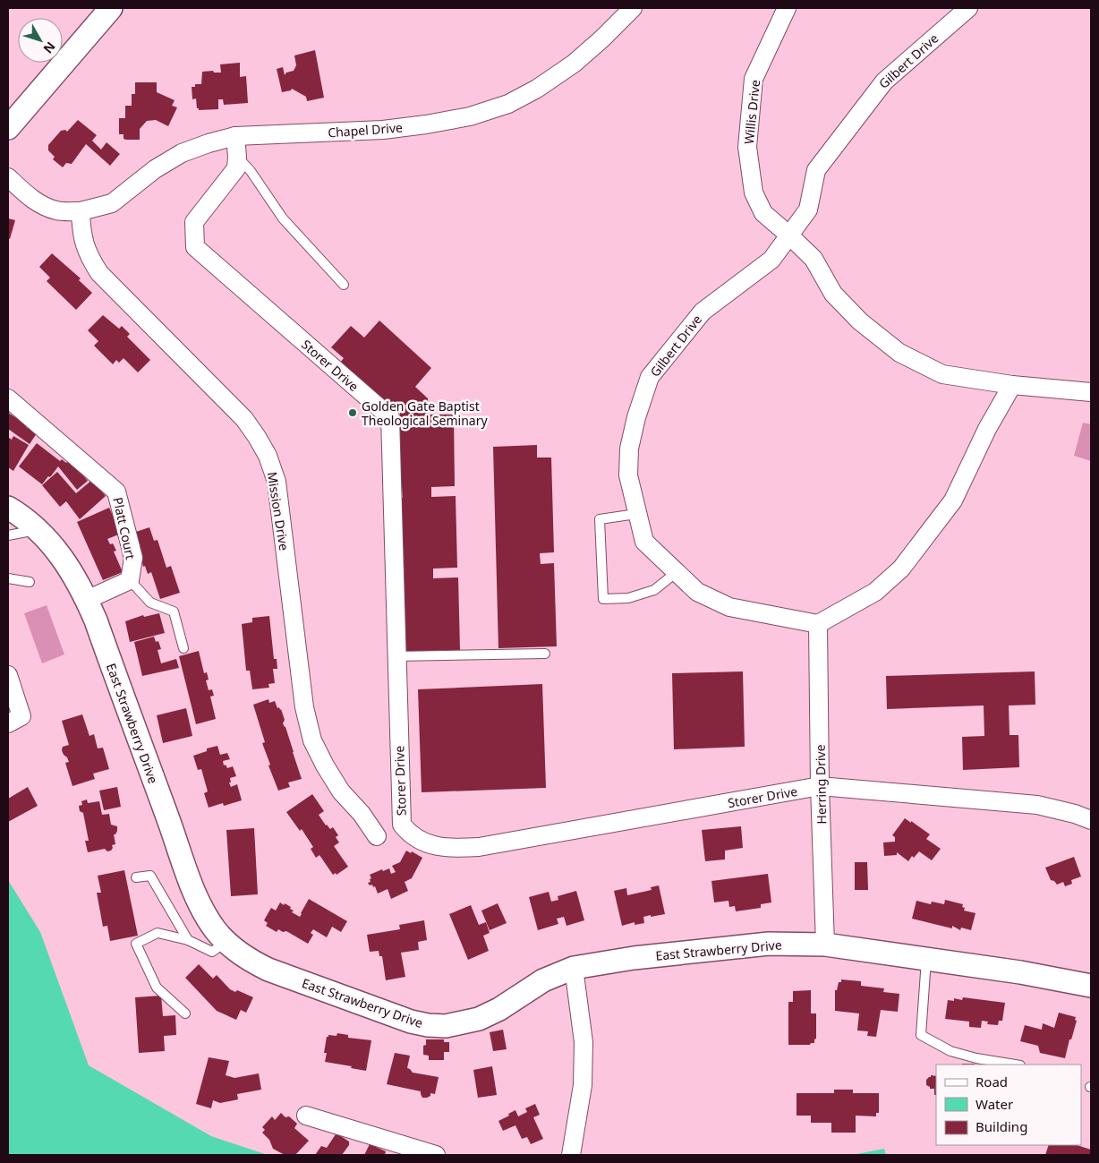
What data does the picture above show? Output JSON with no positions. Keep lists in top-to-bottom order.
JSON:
{
  "streets": {
    "street": [
      "Gilbert Drive",
      "Willis Drive",
      "Chapel Drive",
      "Storer Drive",
      "Mission Drive",
      "Platt Court",
      "East Strawberry Drive",
      "Herring Drive"
    ]
  },
  "crossings": [
    ["Gilbert Drive", "Willis Drive"],
    ["Gilbert Drive", "Herring Drive"],
    ["Chapel Drive", "Storer Drive"],
    ["Chapel Drive", "Mission Drive"],
    ["Storer Drive", "Herring Drive"],
    ["East Strawberry Drive", "Herring Drive"]
  ],
  "places": ["Golden Gate Baptist Theological Seminary"],
  "legend": ["Road", "Water", "Building"],
  "north": "bottom right"
}
